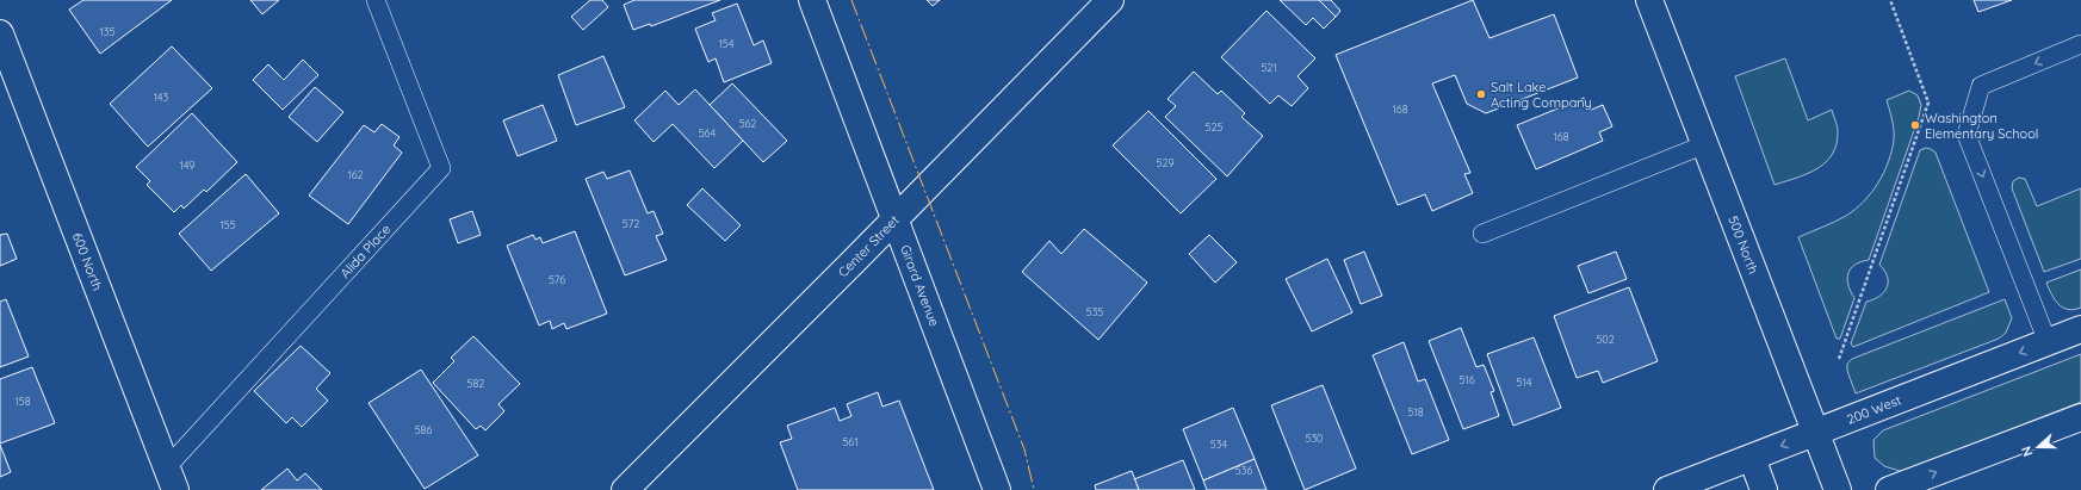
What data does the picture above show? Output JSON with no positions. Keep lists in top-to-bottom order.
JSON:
{
  "streets": {
    "street": [
      "500 North",
      "Center Street",
      "600 North",
      "Girard Avenue",
      "200 West"
    ],
    "lane": ["Alida Place"]
  },
  "crossings": [
    ["500 North", "200 West"],
    ["Center Street", "Girard Avenue"],
    ["Alida Place", "600 North"]
  ],
  "places": ["Salt Lake Acting Company", "Washington Elementary School"],
  "house_numbers": [
    "135",
    "154",
    "521",
    "143",
    "168",
    "562",
    "525",
    "564",
    "168",
    "529",
    "149",
    "162",
    "572",
    "155",
    "576",
    "535",
    "502",
    "516",
    "514",
    "582",
    "158",
    "518",
    "586",
    "530",
    "561",
    "534",
    "536"
  ],
  "north": "left"
}
